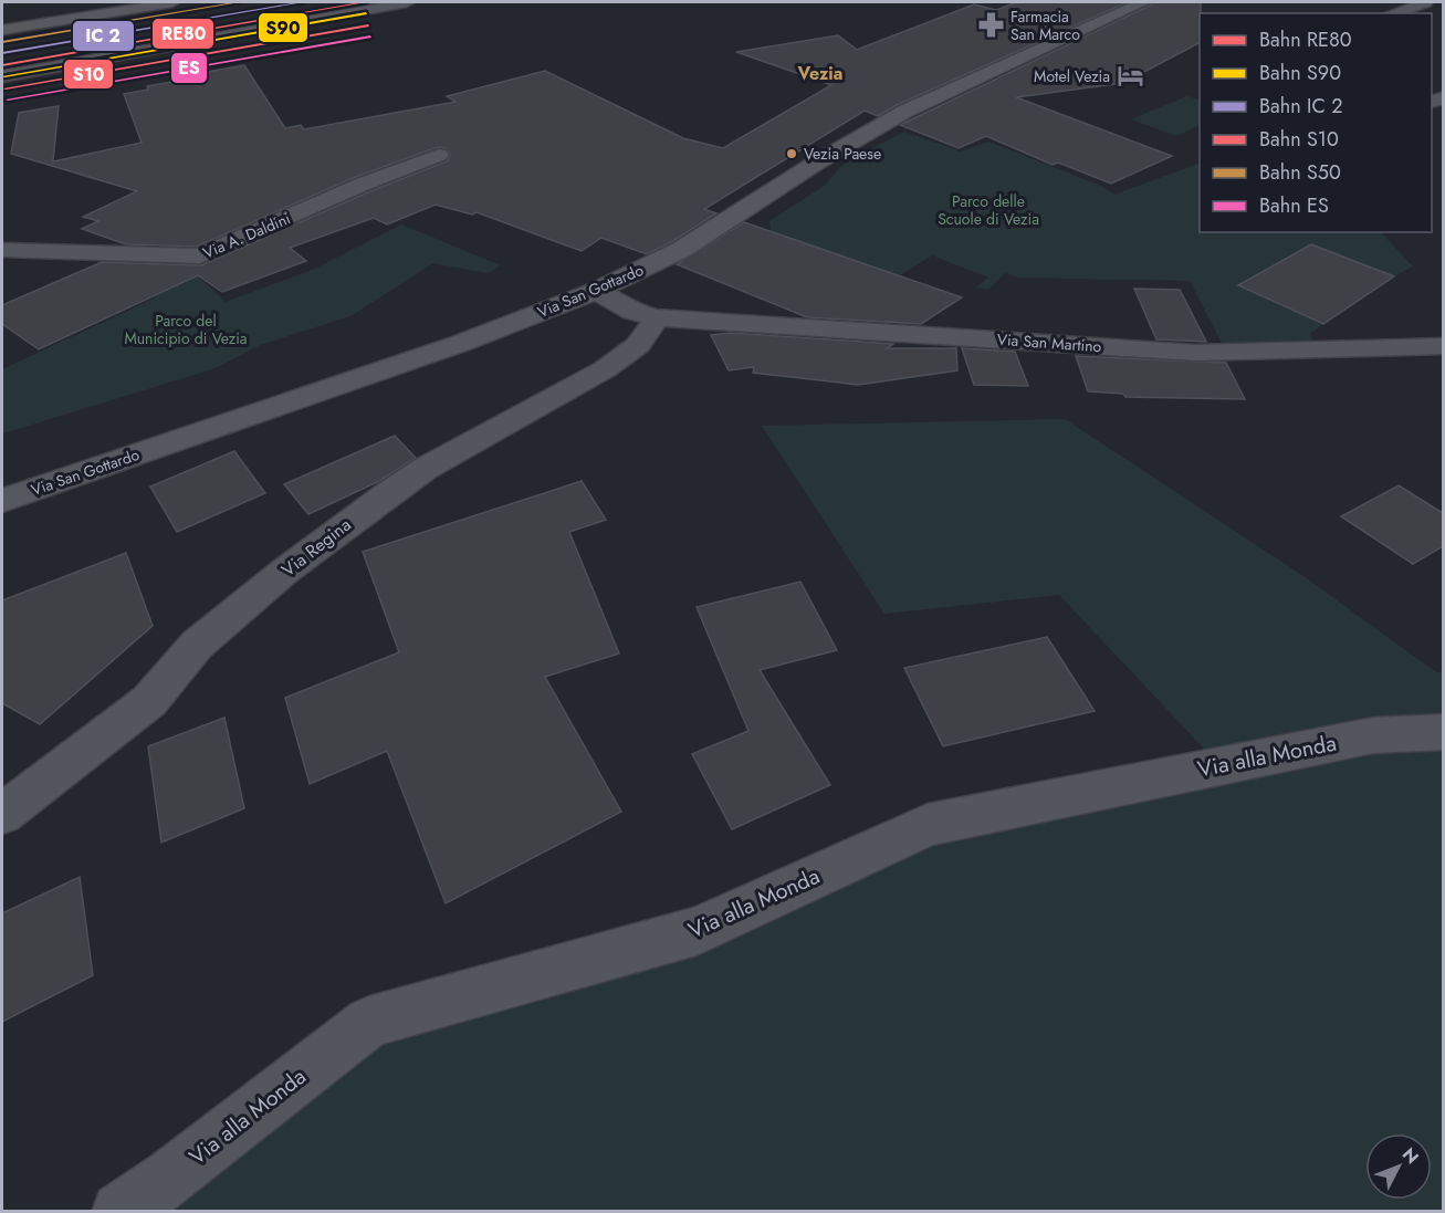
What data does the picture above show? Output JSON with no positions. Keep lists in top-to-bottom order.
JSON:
{
  "streets": {
    "main road": ["Via San Gottardo"],
    "street": [
      "Via A. Daldini",
      "Via San Martino",
      "Via Regina",
      "Via alla Monda"
    ]
  },
  "crossings": [
    ["Via San Gottardo", "Via San Martino"],
    ["Via San Martino", "Via Regina"]
  ],
  "districts": ["Vezia"],
  "parks": ["Parco delle Scuole di Vezia", "Parco del Municipio di Vezia"],
  "places": {
    "pharmacy": ["Farmacia San Marco"],
    "hotel": ["Motel Vezia"],
    "other": ["Vezia Paese"]
  },
  "lines": [
    "rail line RE80",
    "rail line S50",
    "rail line S90",
    "rail line S10",
    "rail line ES"
  ],
  "legend": [
    "Bahn RE80",
    "Bahn S90",
    "Bahn IC 2",
    "Bahn S10",
    "Bahn S50",
    "Bahn ES"
  ],
  "north": "top right"
}
